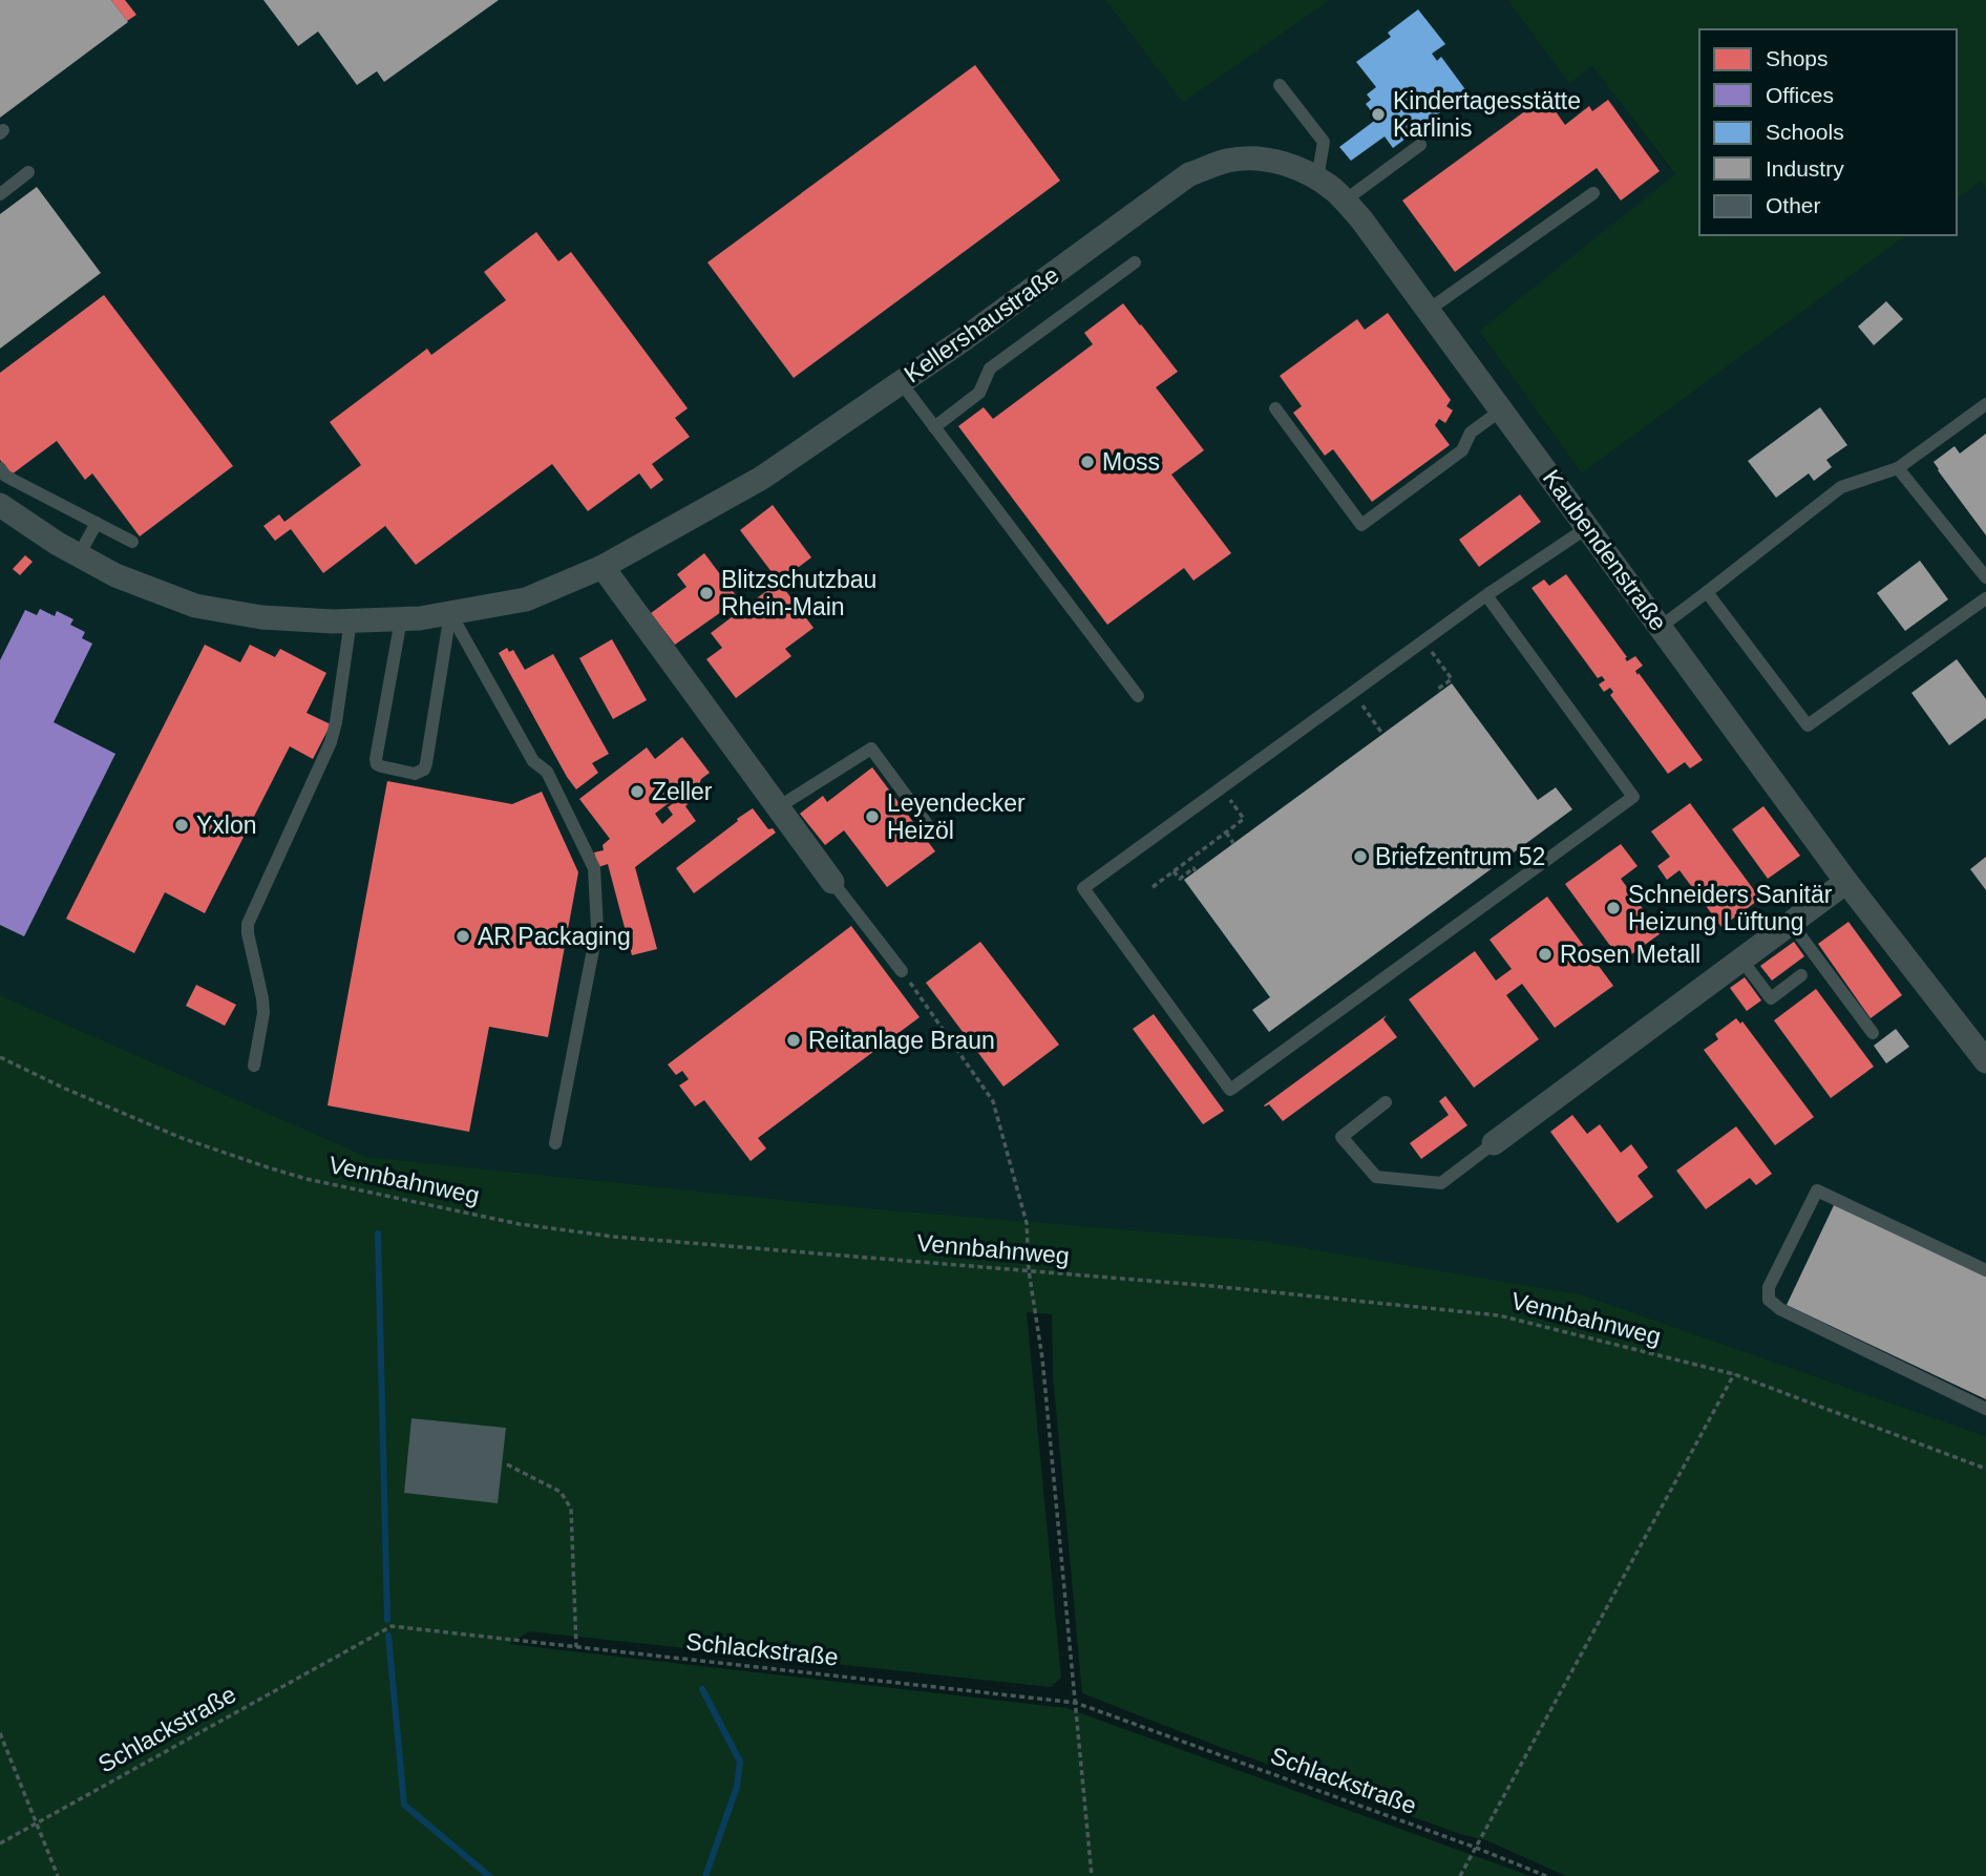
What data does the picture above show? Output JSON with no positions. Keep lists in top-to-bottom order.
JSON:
{
  "streets": {
    "street": ["Kellershaustraße", "Kaubendenstraße"],
    "path": ["Vennbahnweg", "Schlackstraße"]
  },
  "crossings": [
    ["Kellershaustraße", "Kaubendenstraße"]
  ],
  "places": [
    "Kindertagesstätte Karlinis",
    "Moss",
    "Blitzschutzbau Rhein-Main",
    "Zeller",
    "Leyendecker Heizöl",
    "Yxlon",
    "Briefzentrum 52",
    "Schneiders Sanitär Heizung Lüftung",
    "AR Packaging",
    "Rosen Metall",
    "Reitanlage Braun"
  ],
  "legend": [
    "Shops",
    "Offices",
    "Schools",
    "Industry",
    "Other"
  ]
}
